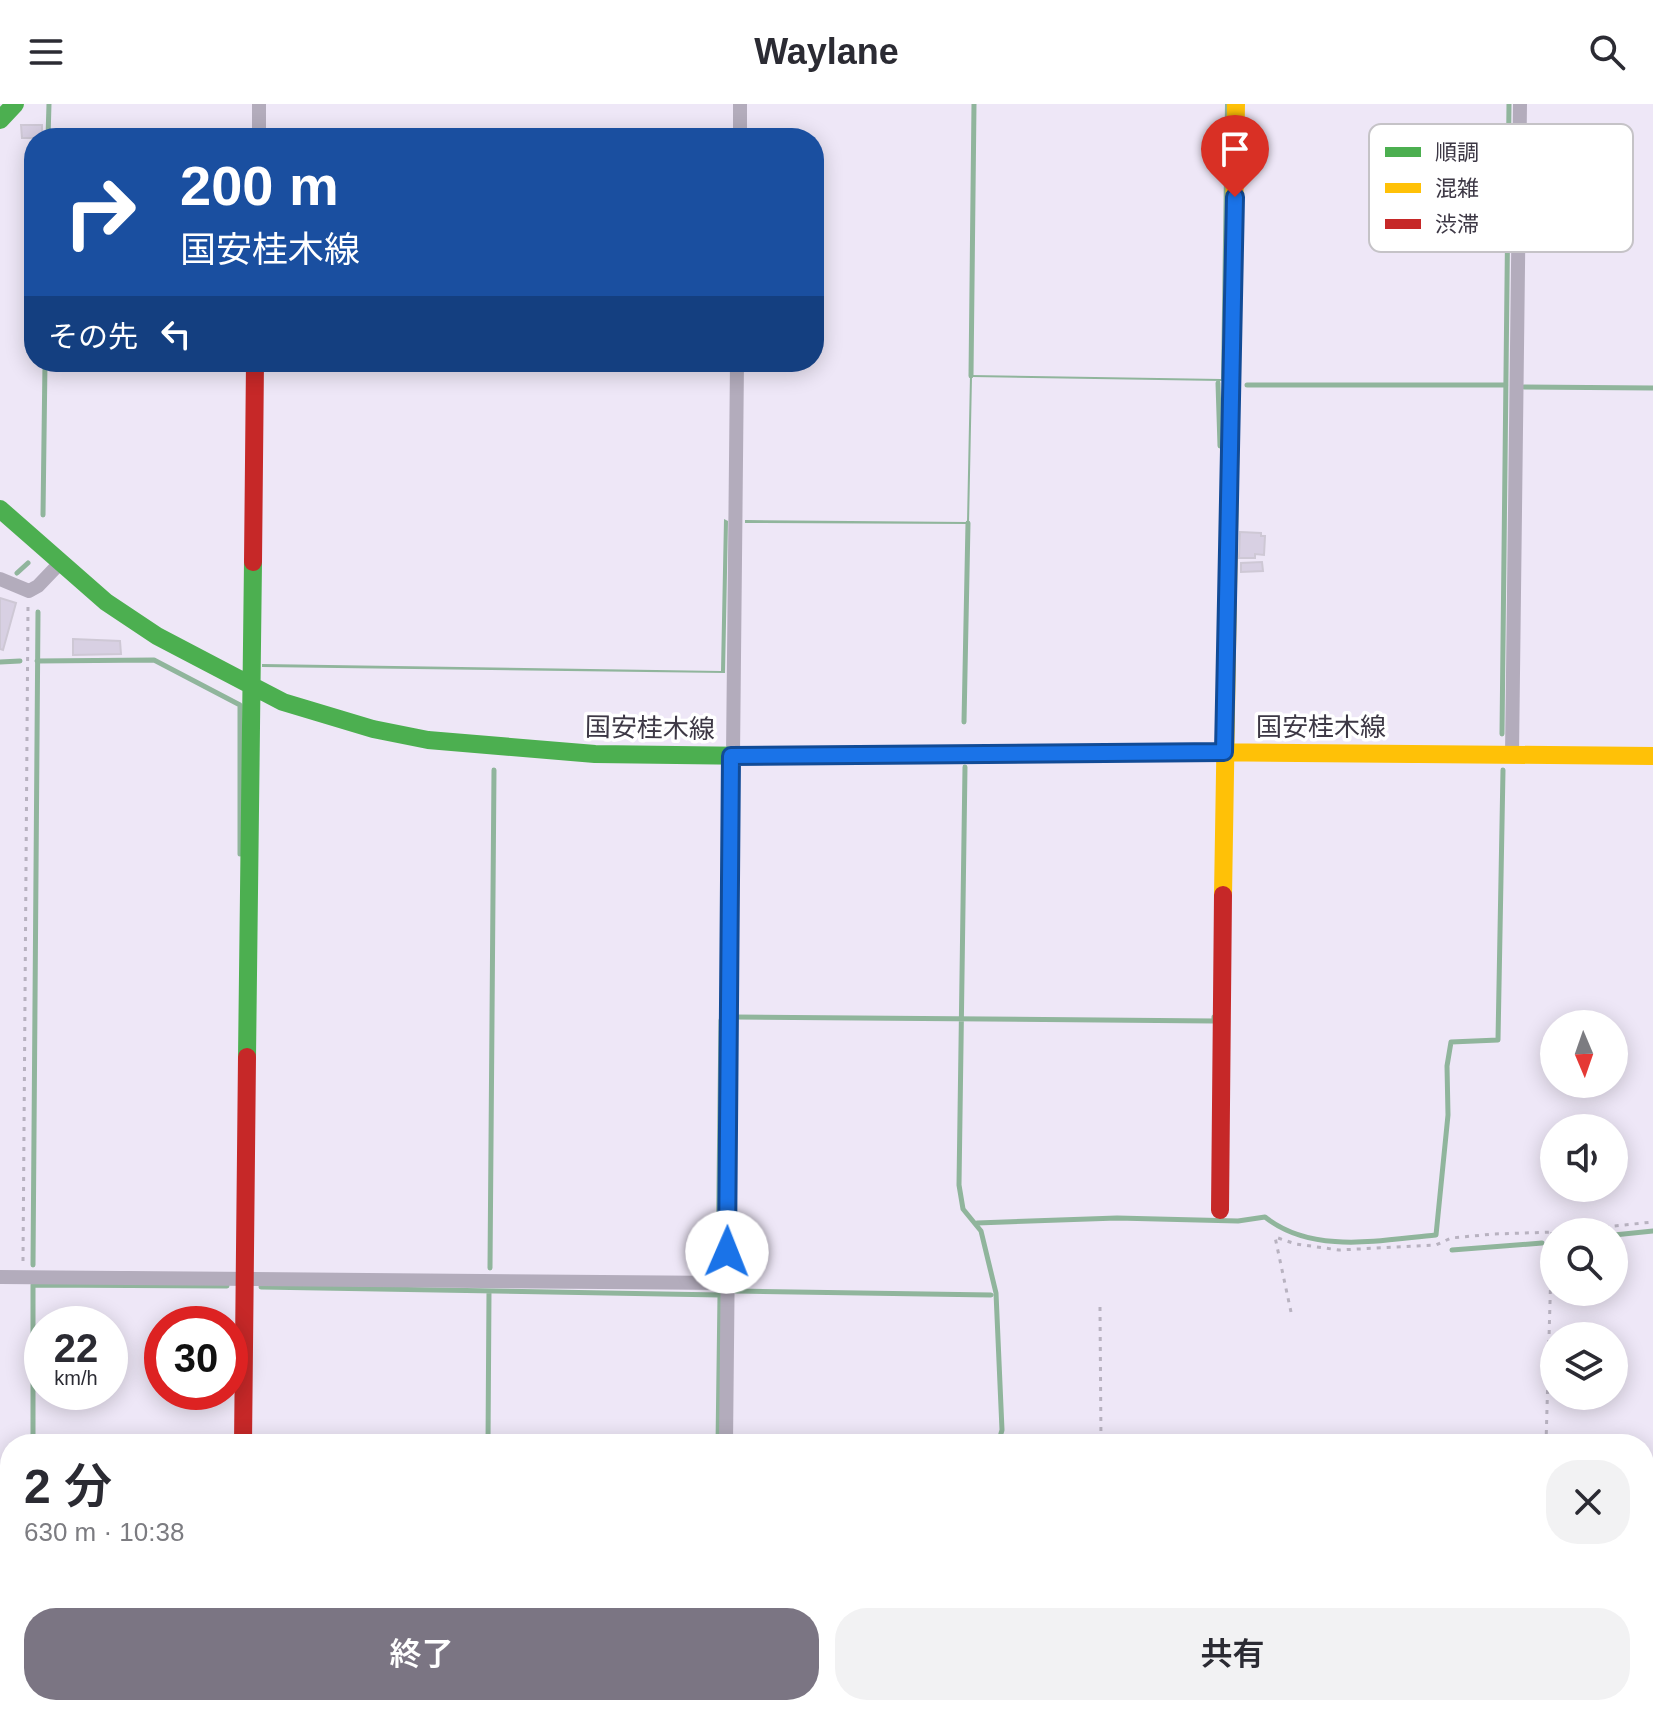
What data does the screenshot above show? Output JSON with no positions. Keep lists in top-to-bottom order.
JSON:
{
  "streets": {
    "street": ["国安桂木線"]
  },
  "legend": ["順調", "混雑", "渋滞"],
  "north": "bottom",
  "page": {
    "header": "Waylane",
    "turn": ["200 m", "国安桂木線"],
    "then": "その先",
    "speed": "22 km/h",
    "limit": "30",
    "heading": ["2 分", "630 m · 10:38"],
    "buttons": ["終了", "共有"]
  }
}
